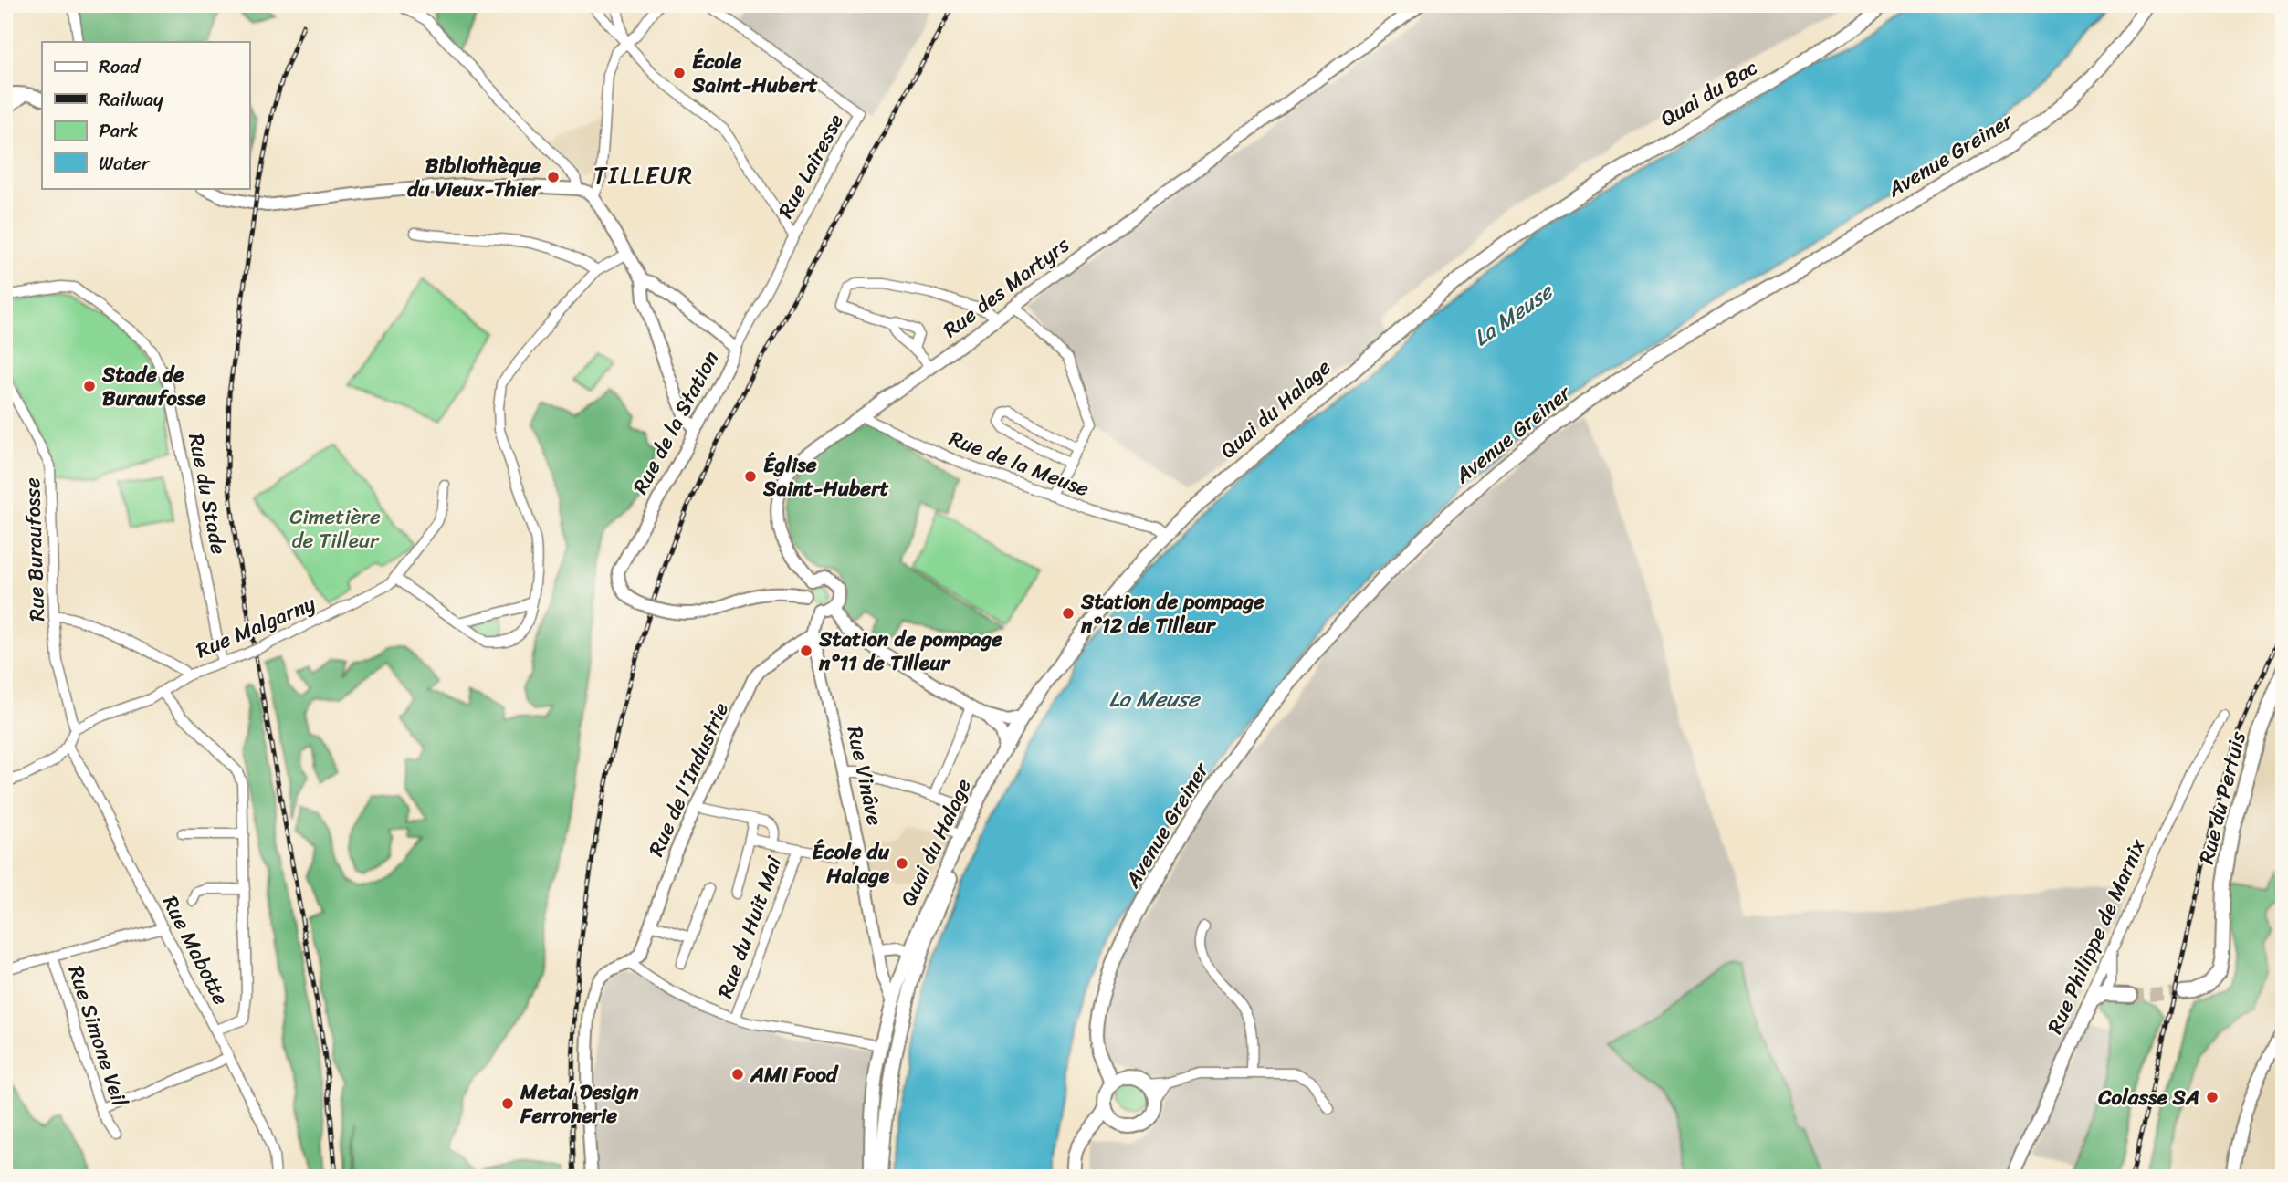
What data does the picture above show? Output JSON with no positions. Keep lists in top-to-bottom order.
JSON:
{
  "streets": {
    "main road": [
      "Quai du Bac",
      "Avenue Greiner",
      "Quai du Halage",
      "Rue du Pertuis",
      "Rue Philippe de Marnix"
    ],
    "street": [
      "Rue Lairesse",
      "Rue des Martyrs",
      "Rue de la Station",
      "Rue de la Meuse",
      "Rue du Stade",
      "Rue Buraufosse",
      "Rue Malgarny",
      "Rue Vinâve",
      "Rue de l'Industrie",
      "Rue du Huit Mai",
      "Rue Mabotte",
      "Rue Simone Veil"
    ]
  },
  "crossings": [
    ["Quai du Bac", "Quai du Halage"],
    ["Rue Lairesse", "Rue de la Station"],
    ["Rue des Martyrs", "Rue de la Station"],
    ["Rue des Martyrs", "Rue de la Meuse"],
    ["Rue des Martyrs", "Rue Vinâve"],
    ["Quai du Halage", "Rue de la Meuse"],
    ["Quai du Halage", "Rue Vinâve"],
    ["Rue de la Station", "Rue Vinâve"],
    ["Rue du Stade", "Rue Malgarny"],
    ["Rue Buraufosse", "Rue Malgarny"],
    ["Rue Vinâve", "Rue de l'Industrie"]
  ],
  "districts": ["TILLEUR"],
  "water": ["La Meuse"],
  "parks": ["Cimetière de Tilleur"],
  "places": [
    "École Saint-Hubert",
    "Bibliothèque du Vieux-Thier",
    "Stade de Buraufosse",
    "Église Saint-Hubert",
    "Station de pompage n°12 de Tilleur",
    "Station de pompage n°11 de Tilleur",
    "École du Halage",
    "AMI Food",
    "Colasse SA",
    "Metal Design Ferronerie"
  ],
  "legend": [
    "Road",
    "Railway",
    "Park",
    "Water"
  ]
}
